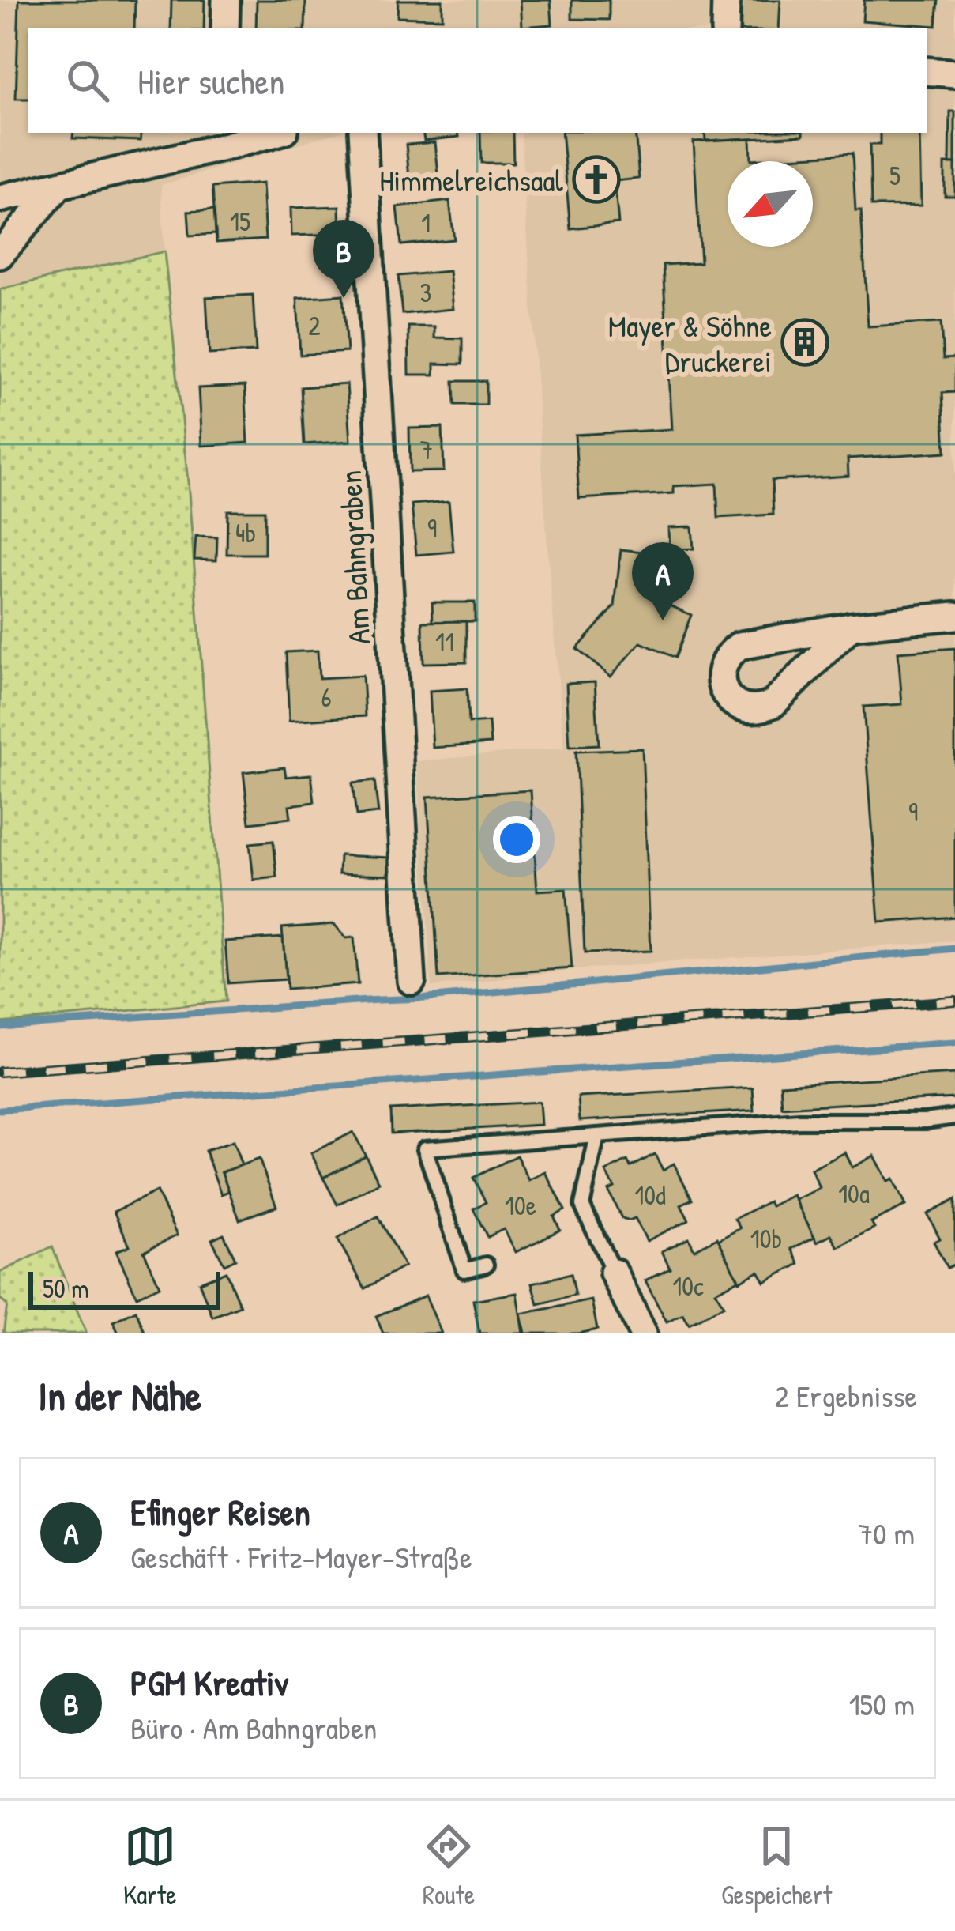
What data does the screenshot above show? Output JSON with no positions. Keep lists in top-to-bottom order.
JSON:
{
  "streets": {
    "street": ["Am Bahngraben"]
  },
  "places": {
    "church": ["Himmelreichsaal"],
    "building": ["Mayer & Söhne Druckerei"]
  },
  "house_numbers": [
    "5",
    "15",
    "1",
    "3",
    "2",
    "7",
    "9",
    "4b",
    "11",
    "6",
    "9",
    "10a",
    "10d",
    "10e",
    "10b",
    "10c"
  ],
  "scale_bar": "50 m",
  "north": "bottom left",
  "page": {
    "search": "Hier suchen",
    "pins": ["B", "A"],
    "scale": "50 m",
    "heading": ["In der Nähe", "2 Ergebnisse"],
    "list": [
      {
        "mark": "A",
        "name": "Efinger Reisen",
        "note": "Geschäft · Fritz-Mayer-Straße",
        "value": "70 m"
      },
      {
        "mark": "B",
        "name": "PGM Kreativ",
        "note": "Büro · Am Bahngraben",
        "value": "150 m"
      }
    ],
    "nav": ["Karte", "Route", "Gespeichert"]
  }
}
